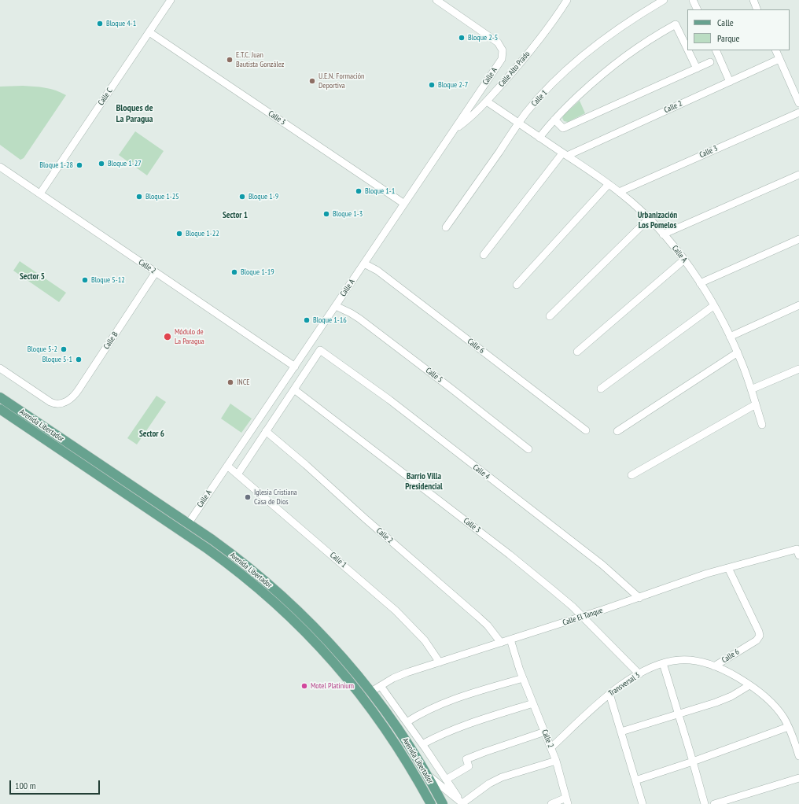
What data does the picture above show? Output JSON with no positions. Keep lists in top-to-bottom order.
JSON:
{
  "streets": {
    "main road": ["Avenida Libertador"],
    "street": [
      "Calle Alto Prado",
      "Calle A",
      "Calle C",
      "Calle 1",
      "Calle 2",
      "Calle 3",
      "Calle B",
      "Calle 6",
      "Calle 5",
      "Calle 4",
      "Calle El Tanque",
      "Transversal 3"
    ]
  },
  "crossings": [
    ["Calle Alto Prado", "Calle A"],
    ["Calle A", "Calle 1"],
    ["Calle A", "Calle 2"],
    ["Calle A", "Calle 3"],
    ["Calle A", "Calle 6"],
    ["Calle A", "Calle 5"],
    ["Calle A", "Avenida Libertador"],
    ["Calle C", "Calle 2"],
    ["Calle C", "Calle 3"],
    ["Calle 1", "Calle El Tanque"],
    ["Calle 2", "Calle B"],
    ["Calle 2", "Calle 4"],
    ["Calle 2", "Calle El Tanque"],
    ["Calle 2", "Transversal 3"],
    ["Calle 3", "Calle El Tanque"],
    ["Calle 3", "Transversal 3"],
    ["Calle 6", "Calle El Tanque"],
    ["Calle 6", "Transversal 3"],
    ["Avenida Libertador", "Calle El Tanque"],
    ["Calle 4", "Calle El Tanque"]
  ],
  "districts": [
    "Bloques de La Paragua",
    "Sector 1",
    "Urbanización Los Pomelos",
    "Sector 5",
    "Sector 6",
    "Barrio Villa Presidencial"
  ],
  "places": [
    "Bloque 4-1",
    "Bloque 2-5",
    "E.T.C. Juan Bautista González",
    "U.E.N. Formación Deportiva",
    "Bloque 2-7",
    "Bloque 1-27",
    "Bloque 1-28",
    "Bloque 1-1",
    "Bloque 1-25",
    "Bloque 1-9",
    "Bloque 1-3",
    "Bloque 1-22",
    "Bloque 1-19",
    "Bloque 5-12",
    "Bloque 1-16",
    "Módulo de La Paragua",
    "Bloque 5-2",
    "Bloque 5-1",
    "INCE",
    "Iglesia Cristiana Casa de Dios",
    "Motel Platinium"
  ],
  "legend": ["Calle", "Parque"],
  "scale_bar": "100 m"
}
